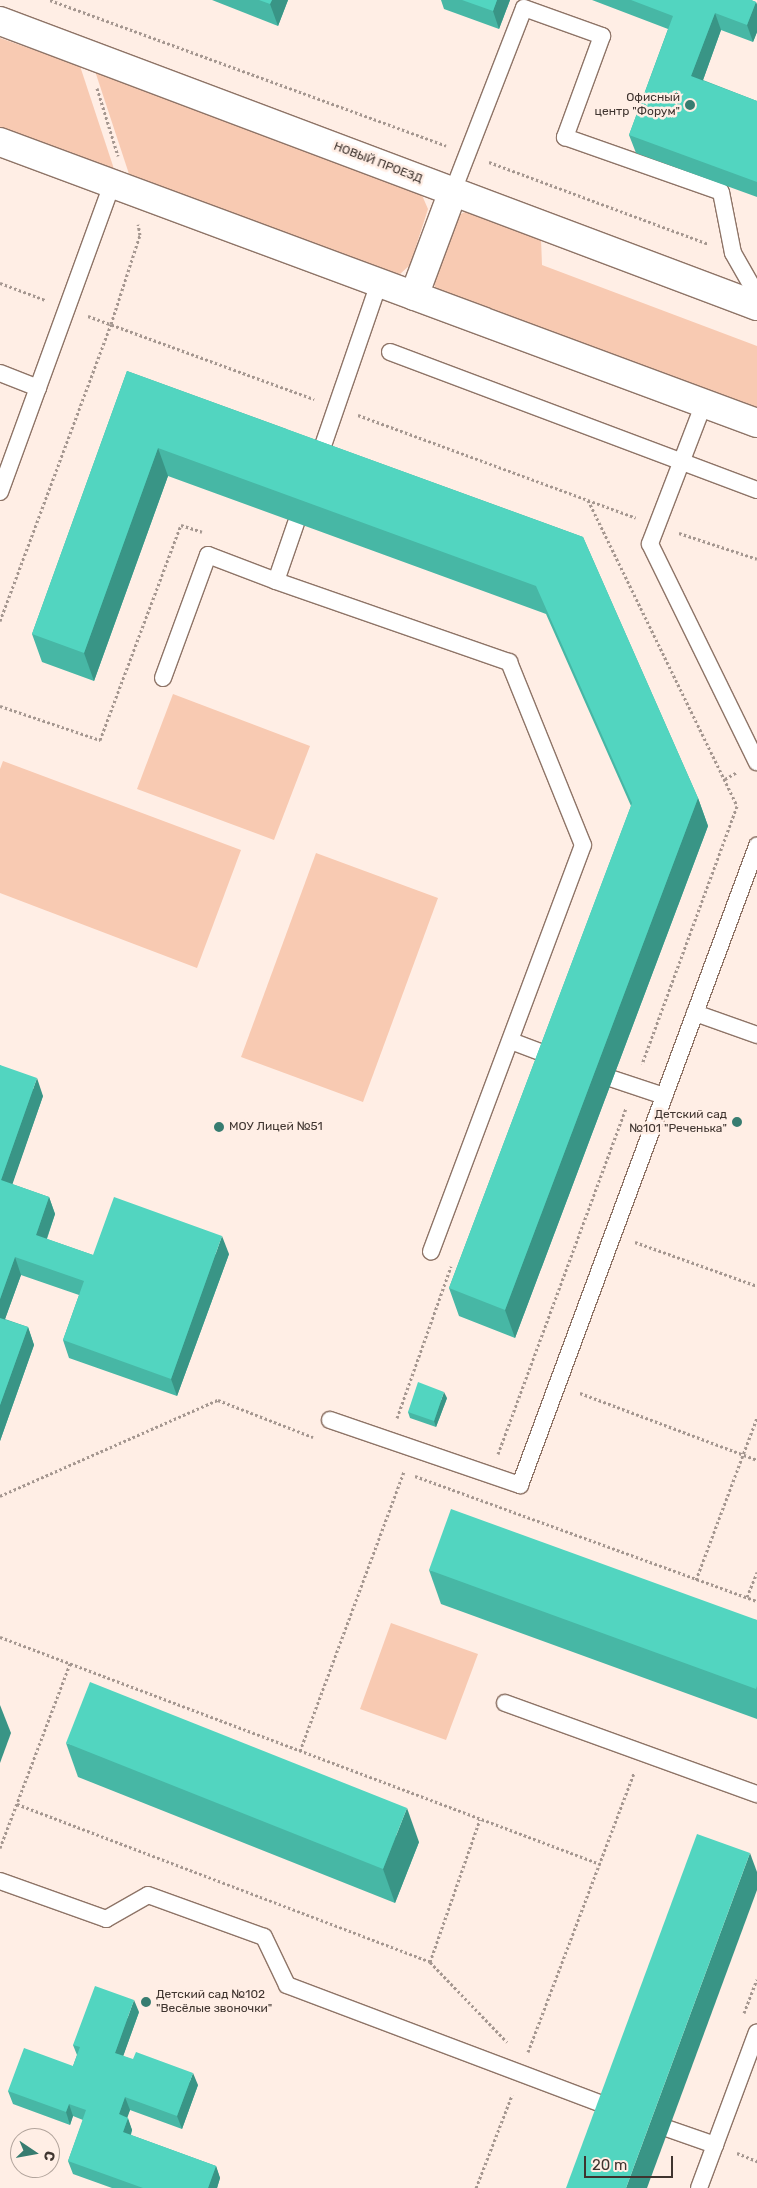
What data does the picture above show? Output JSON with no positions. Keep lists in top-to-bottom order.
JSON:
{
  "streets": {
    "street": ["НОВЫЙ ПРОЕЗД"]
  },
  "places": [
    "Офисный центр \"Форум\"",
    "Детский сад №101 \"Реченька\"",
    "МОУ Лицей №51",
    "Детский сад №102 \"Весёлые звоночки\""
  ],
  "scale_bar": "20 m",
  "north": "right"
}
